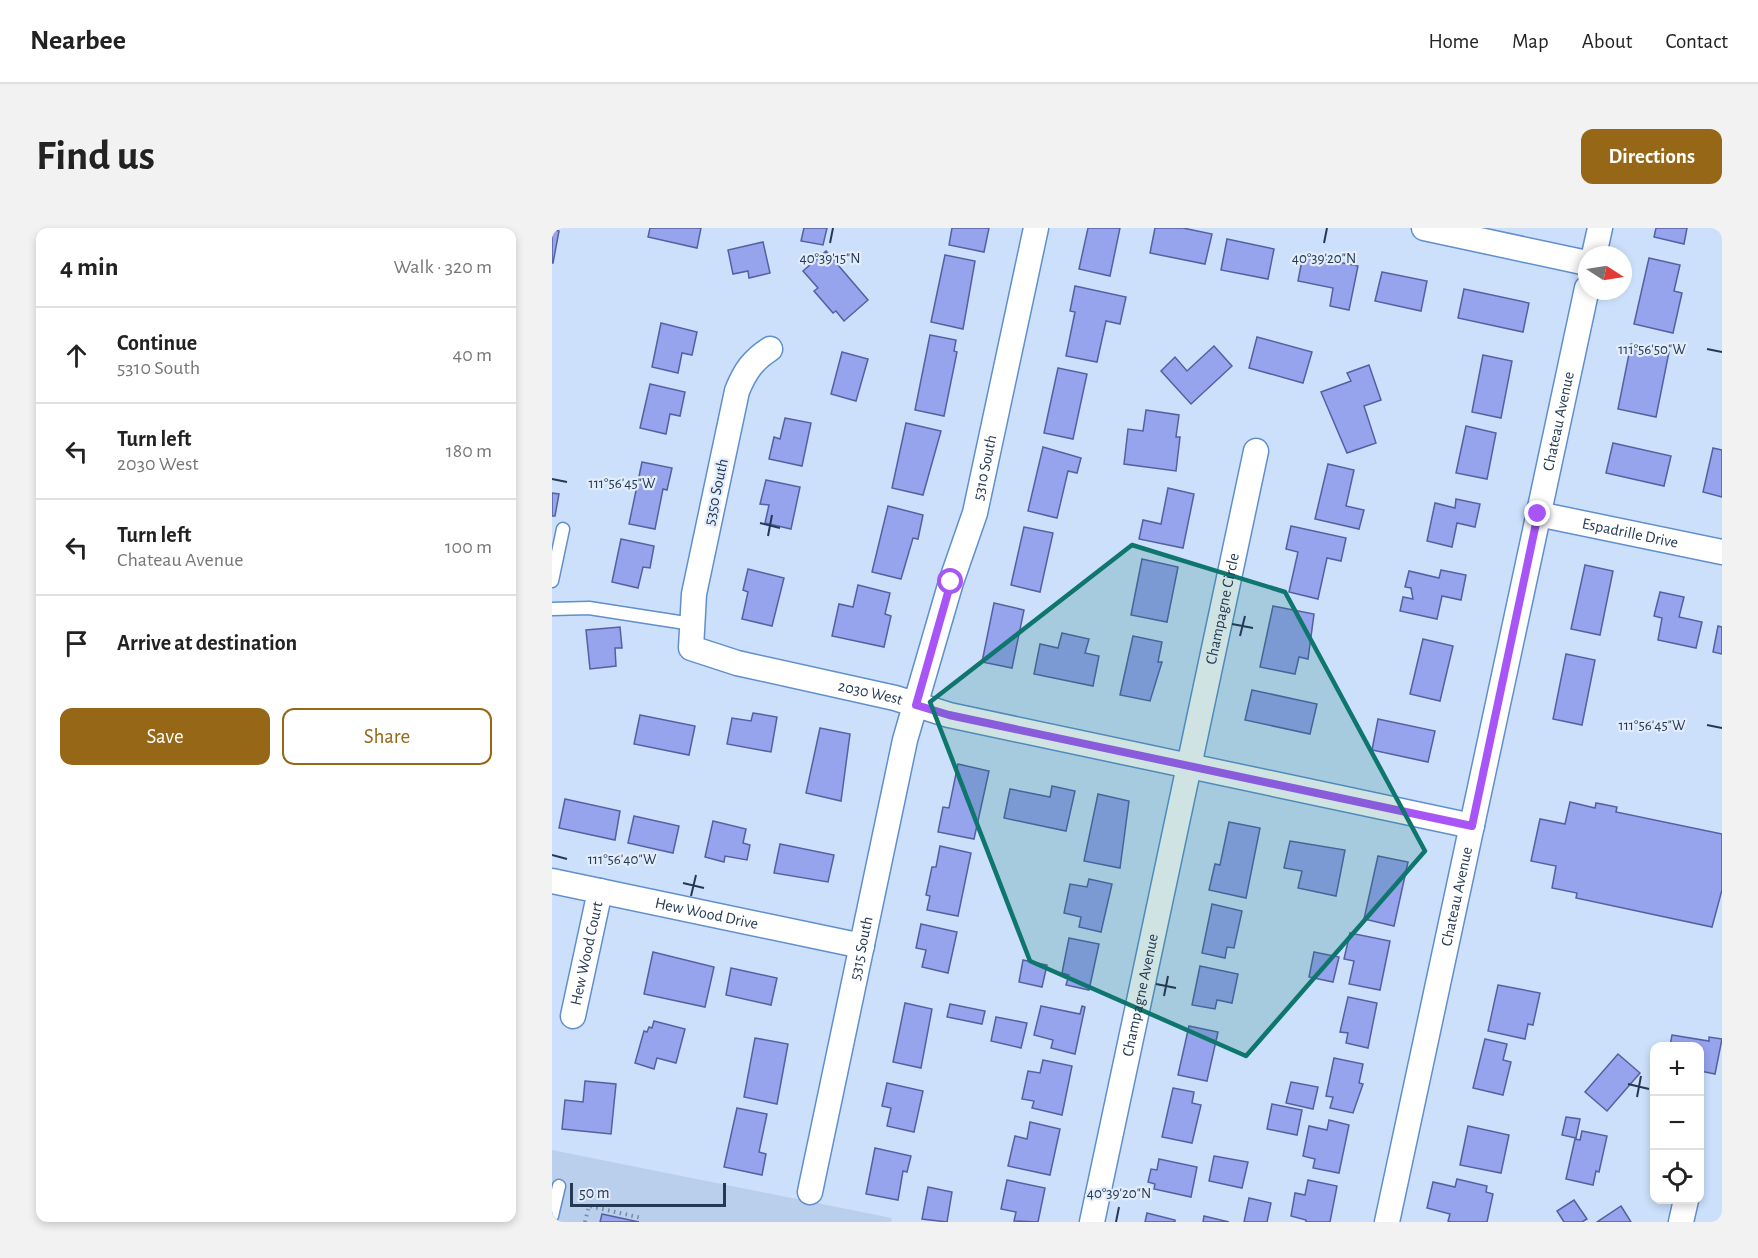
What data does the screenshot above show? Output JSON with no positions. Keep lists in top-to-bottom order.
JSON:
{
  "streets": {
    "street": [
      "Chateau Avenue",
      "5310 South",
      "5350 South",
      "Espadrille Drive",
      "Champagne Circle",
      "2030 West",
      "Hew Wood Drive",
      "5315 South",
      "Hew Wood Court",
      "Champagne Avenue"
    ]
  },
  "crossings": [
    ["Chateau Avenue", "Espadrille Drive"],
    ["Chateau Avenue", "2030 West"],
    ["5310 South", "2030 West"],
    ["5310 South", "5315 South"],
    ["5350 South", "2030 West"],
    ["Champagne Circle", "2030 West"],
    ["Champagne Circle", "Champagne Avenue"],
    ["2030 West", "5315 South"],
    ["2030 West", "Champagne Avenue"],
    ["Hew Wood Drive", "5315 South"],
    ["Hew Wood Drive", "Hew Wood Court"]
  ],
  "scale_bar": "50 m",
  "north": "right",
  "page": {
    "header": "Nearbee",
    "nav": [
      "Home",
      "Map",
      "About",
      "Contact"
    ],
    "buttons": [
      "Directions",
      ["Save", "Share"]
    ],
    "title": "Find us",
    "heading": ["4 min", "Walk · 320 m"],
    "list": [
      ["Continue", "5310 South", "40 m"],
      ["Turn left", "2030 West", "180 m"],
      ["Turn left", "Chateau Avenue", "100 m"],
      "Arrive at destination"
    ],
    "map_buttons": ["+", "−"],
    "scale": "50 m"
  },
  "coordinates": [
    "40°39'15\"N",
    "40°39'20\"N",
    "111°56'50\"W",
    "111°56'45\"W",
    "111°56'40\"W"
  ]
}
